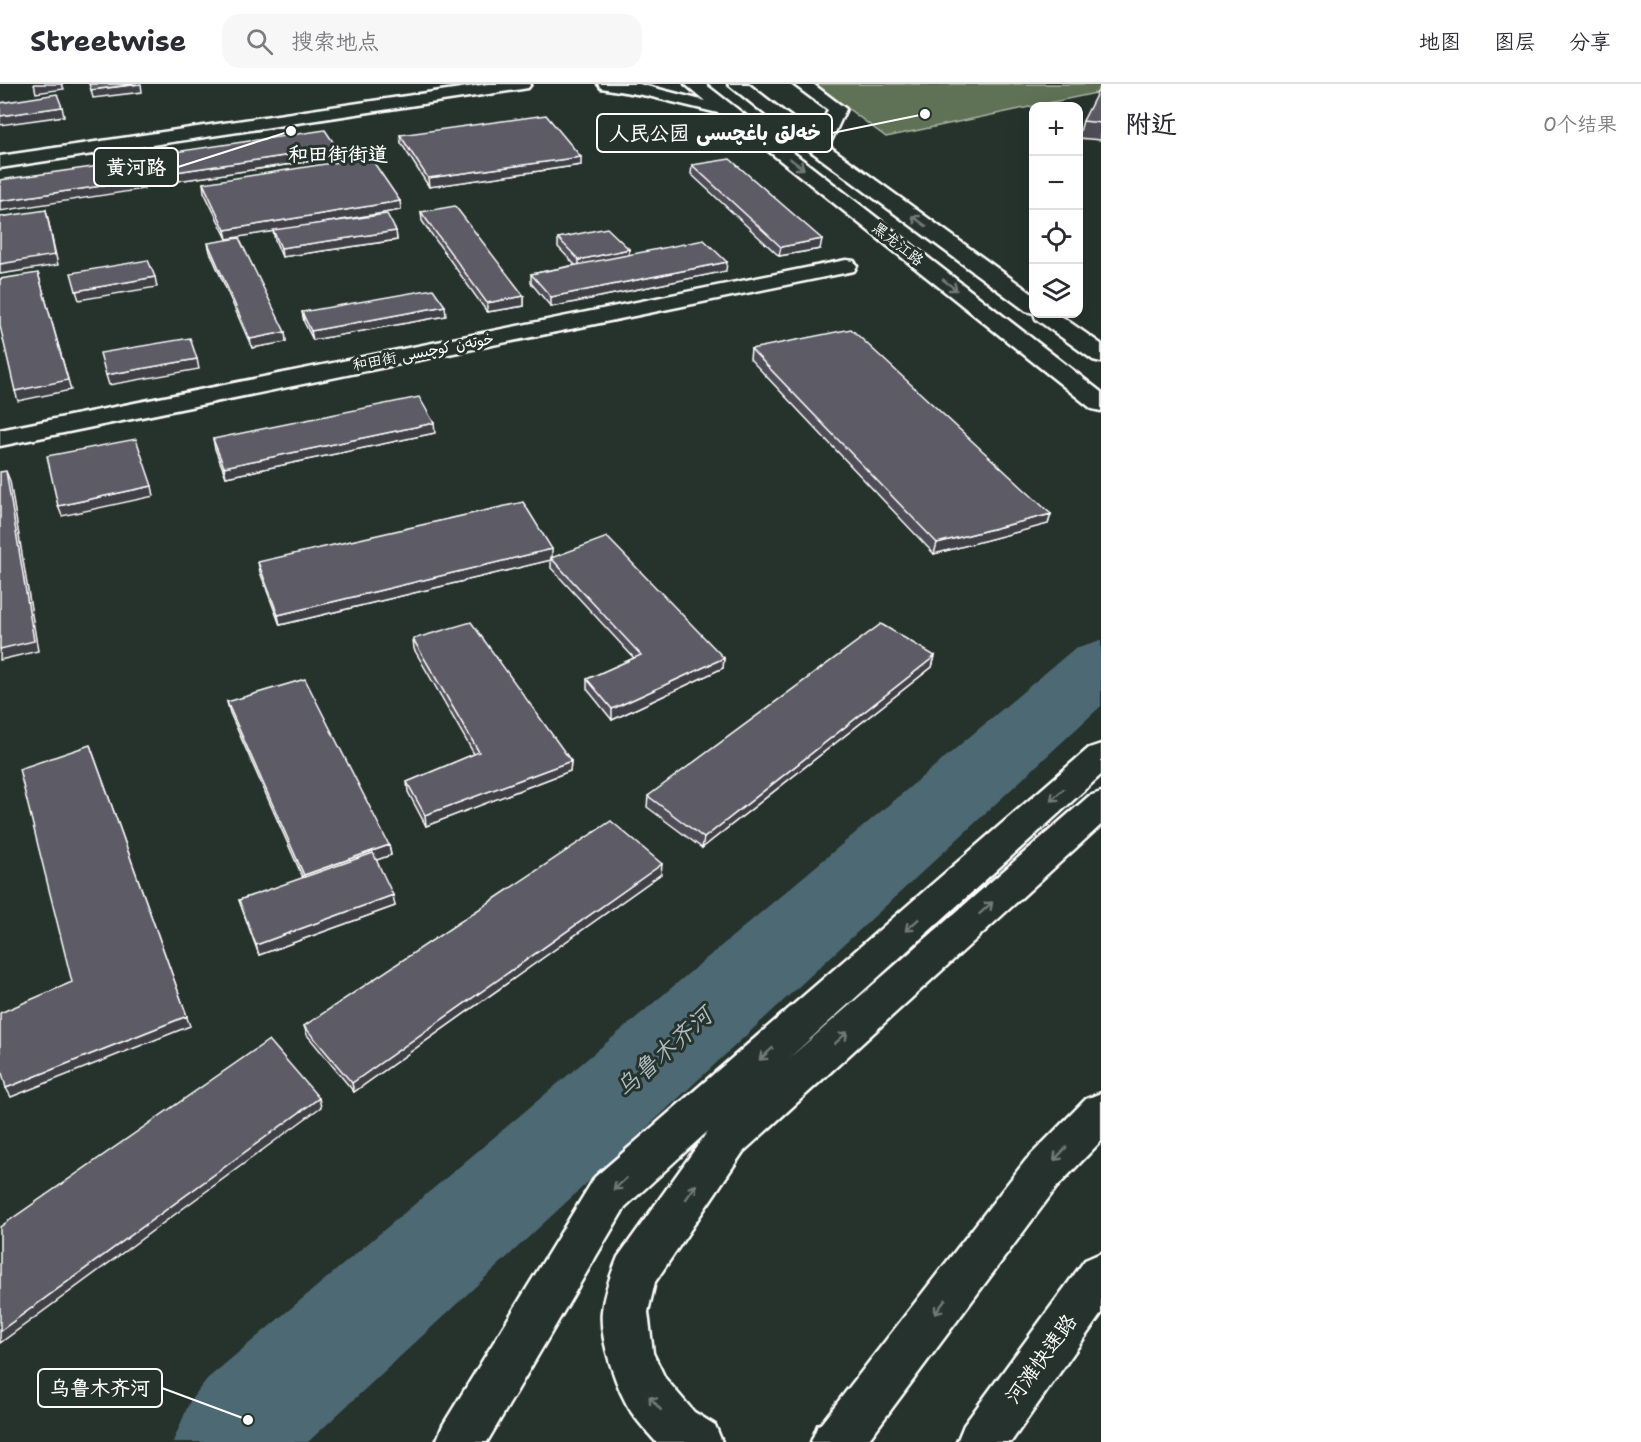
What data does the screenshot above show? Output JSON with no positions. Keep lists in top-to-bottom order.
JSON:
{
  "streets": {
    "main road": ["黑龙江路", "和田街 خوتەن كوچىسى", "河滩快速路"]
  },
  "districts": ["和田街街道"],
  "water": ["乌鲁木齐河"],
  "places": ["人民公园 خەلق باغچىسى", "黄河路", "乌鲁木齐河"],
  "page": {
    "header": "Streetwise",
    "search": "搜索地点",
    "nav": ["地图", "图层", "分享"],
    "heading": ["附近", "0个结果"],
    "map_buttons": ["+", "−"]
  }
}
